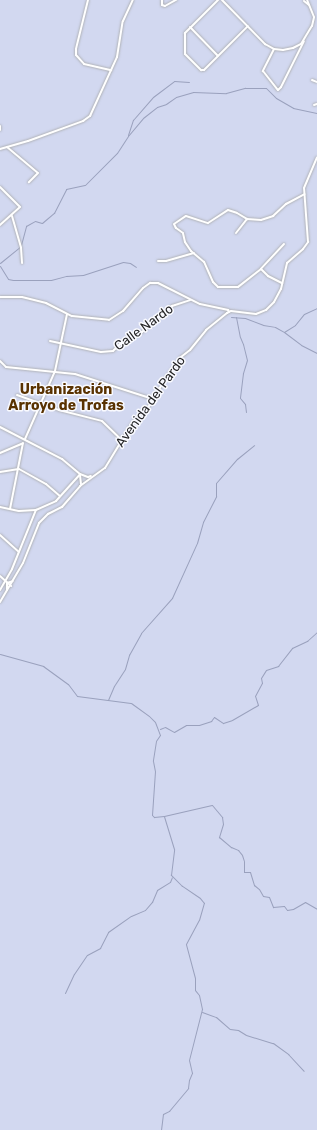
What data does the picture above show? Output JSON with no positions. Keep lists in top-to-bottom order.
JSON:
{
  "streets": {
    "street": ["Calle Nardo", "Avenida del Pardo"]
  },
  "districts": ["Urbanización Arroyo de Trofas"]
}
